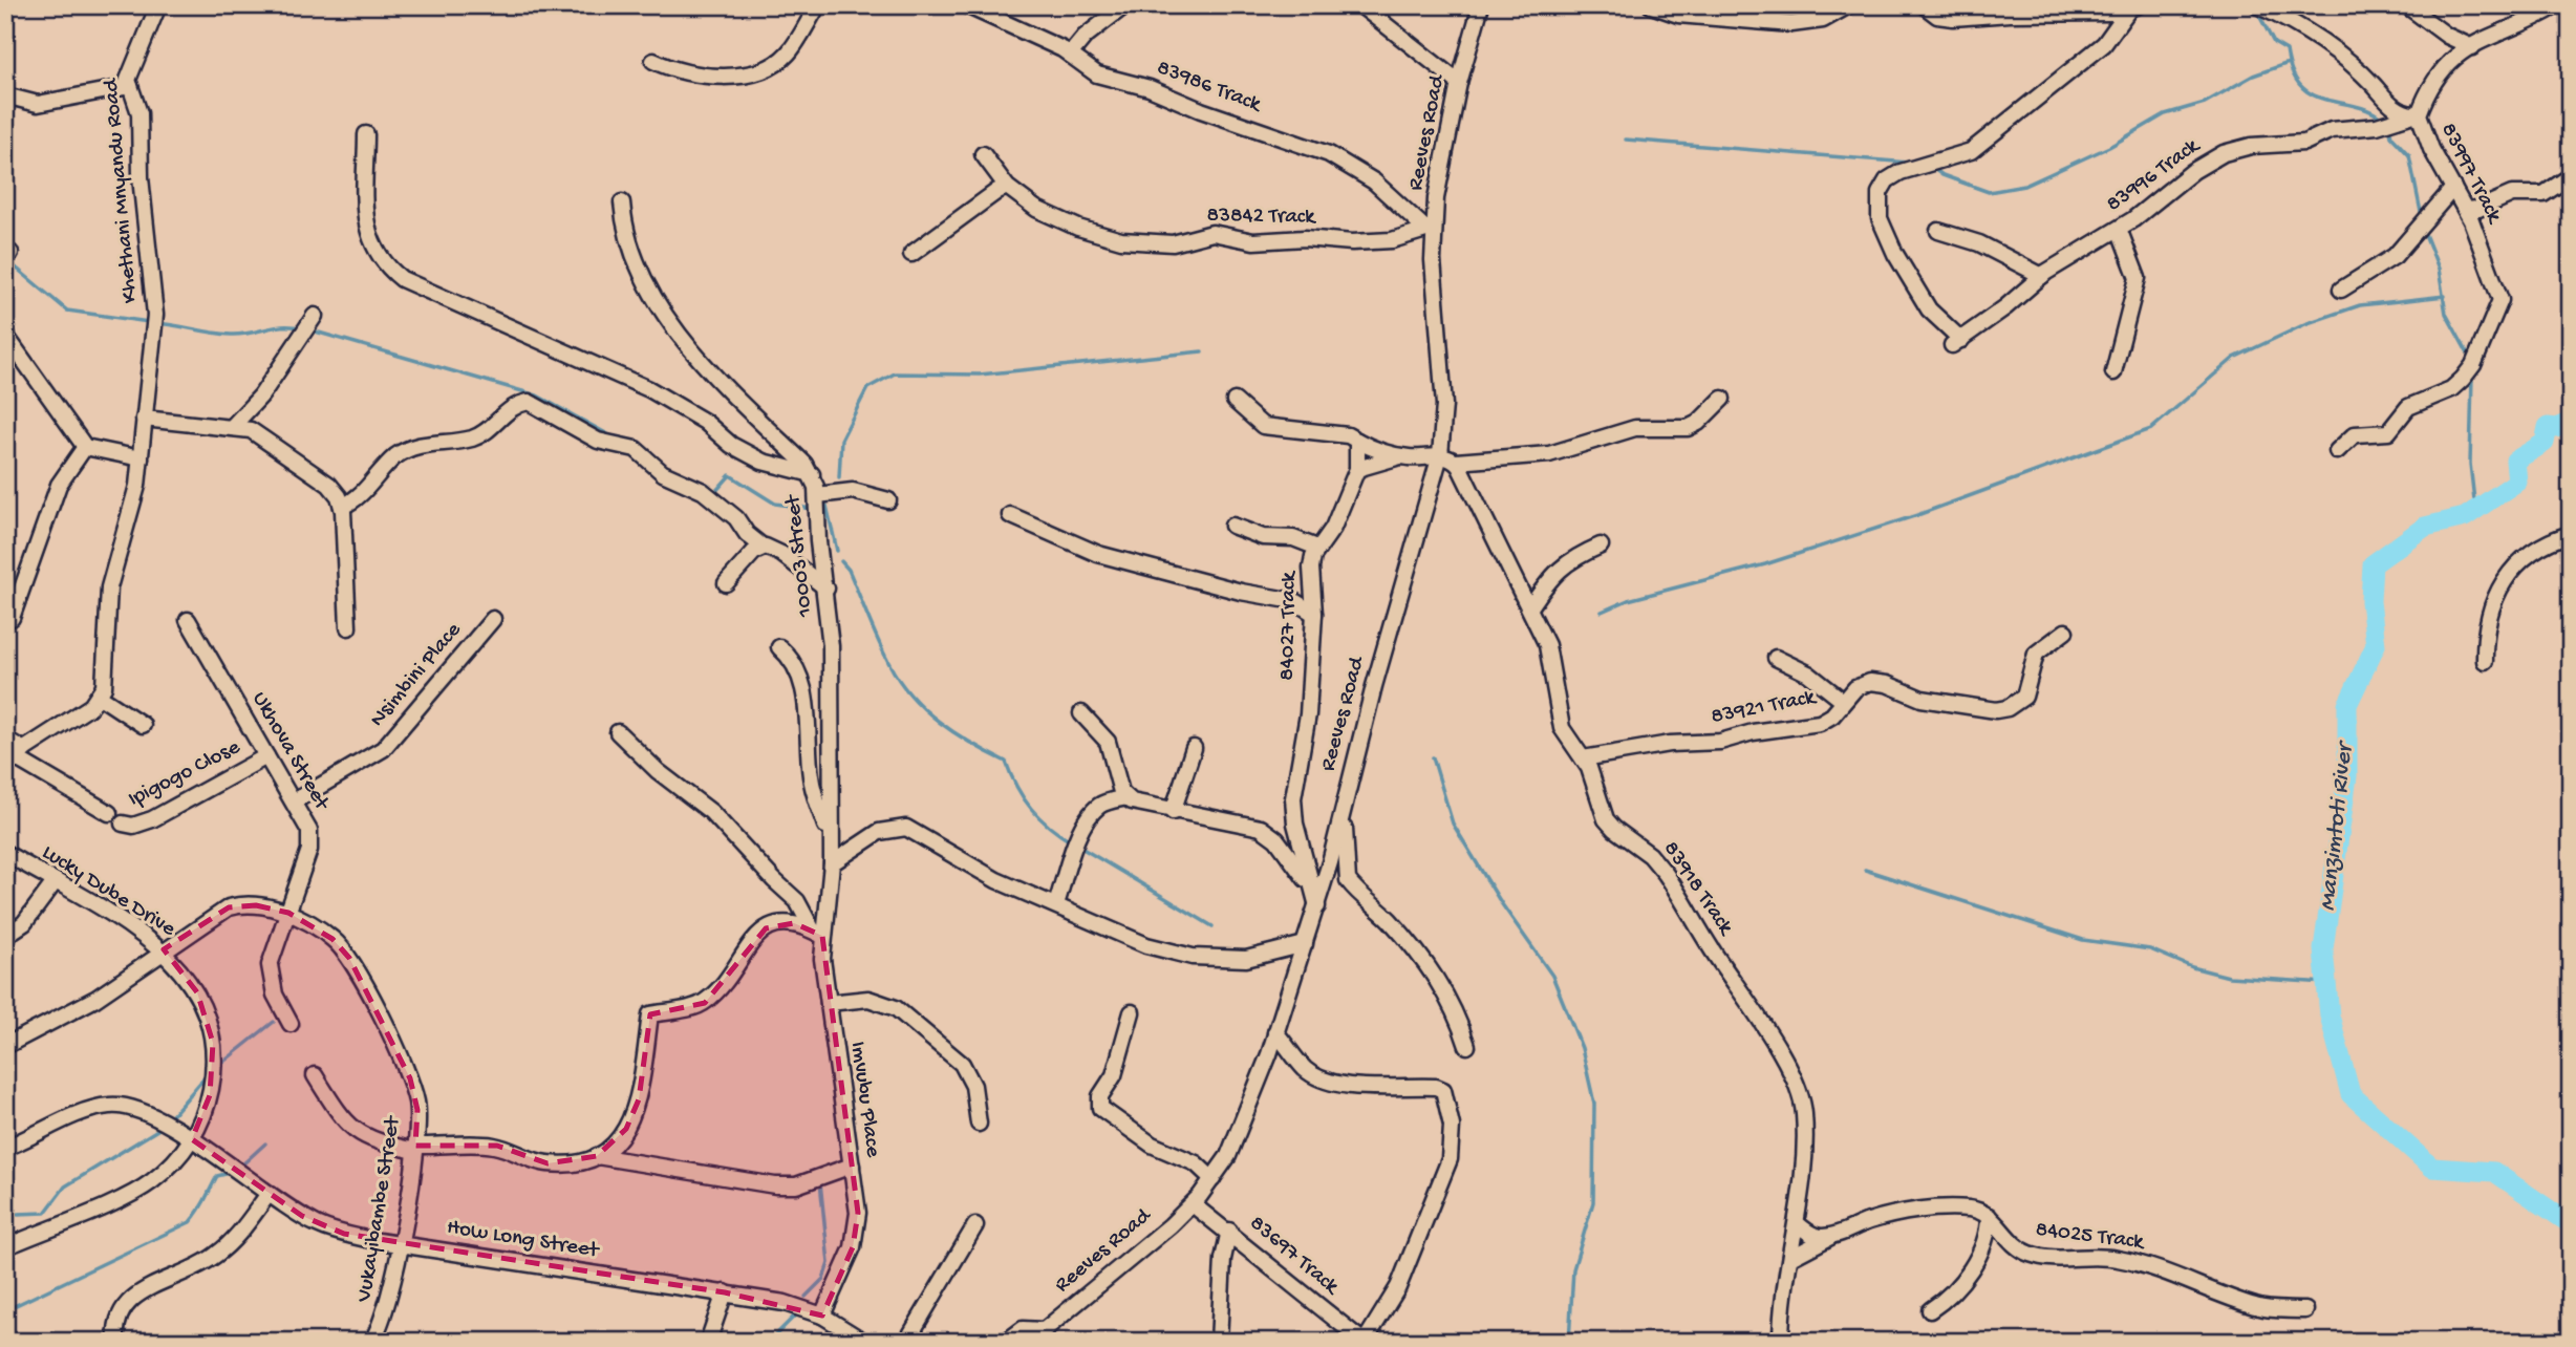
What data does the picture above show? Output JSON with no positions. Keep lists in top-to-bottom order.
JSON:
{
  "streets": {
    "street": [
      "83986 Track",
      "Reeves Road",
      "83997 Track",
      "83996 Track",
      "Khethani Mnyandu Road",
      "83842 Track",
      "10003 Street",
      "84027 Track",
      "Nsimbini Place",
      "83921 Track",
      "Ukhova Street",
      "Ipigogo Close",
      "83918 Track",
      "Lucky Dube Drive",
      "Imvubu Place",
      "Vukayibambe Street",
      "84025 Track",
      "How Long Street",
      "83697 Track"
    ]
  },
  "crossings": [
    ["83986 Track", "Reeves Road"],
    ["83986 Track", "83842 Track"],
    ["Reeves Road", "83842 Track"],
    ["Reeves Road", "84027 Track"],
    ["Reeves Road", "83697 Track"],
    ["83997 Track", "83996 Track"],
    ["10003 Street", "Imvubu Place"],
    ["Nsimbini Place", "Ukhova Street"],
    ["83921 Track", "83918 Track"],
    ["Ukhova Street", "Ipigogo Close"],
    ["Ukhova Street", "Vukayibambe Street"],
    ["Lucky Dube Drive", "Vukayibambe Street"],
    ["Lucky Dube Drive", "How Long Street"],
    ["Imvubu Place", "How Long Street"],
    ["Vukayibambe Street", "How Long Street"]
  ],
  "water": ["Manzimtoti River"]
}
